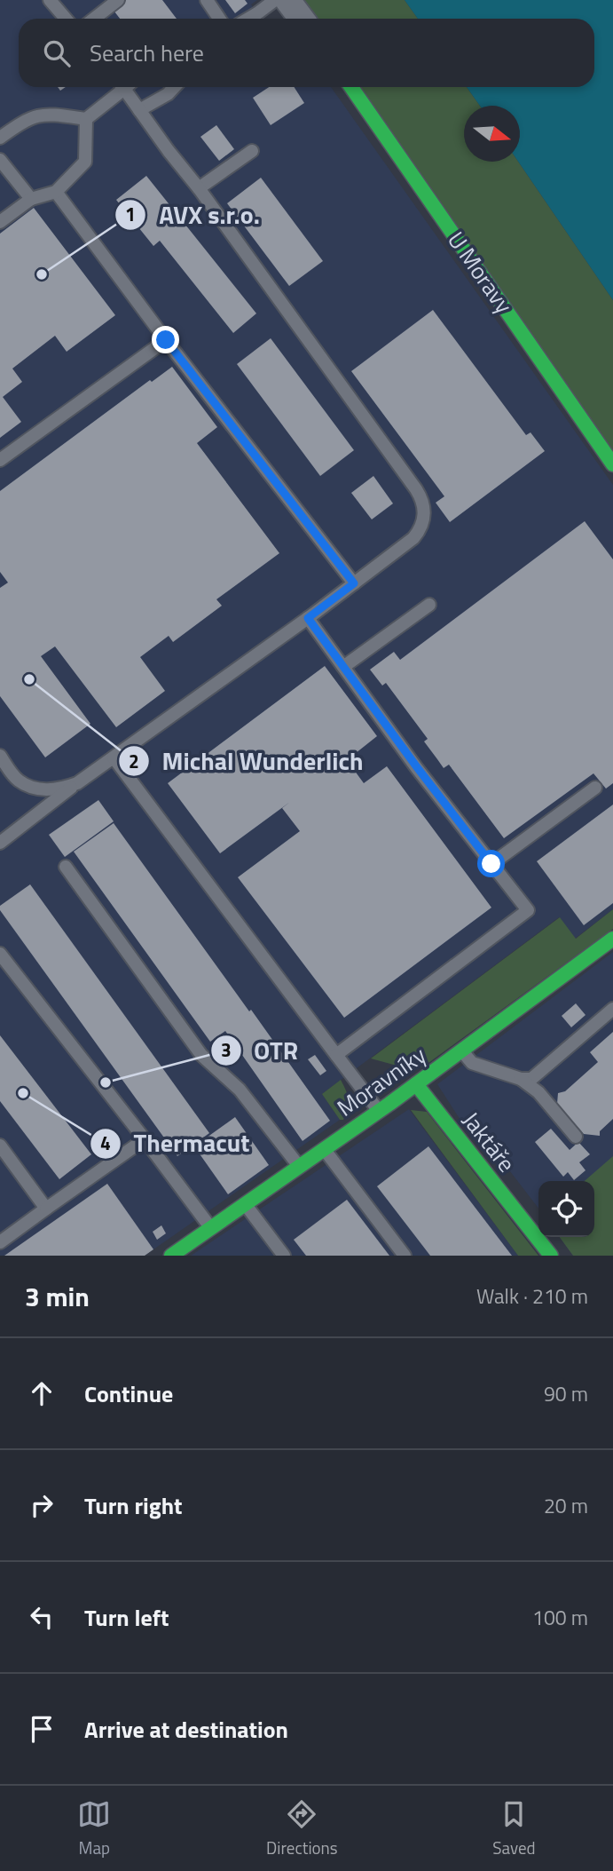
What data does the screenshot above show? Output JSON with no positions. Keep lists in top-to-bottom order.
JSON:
{
  "streets": {
    "street": ["U Moravy", "Moravníky", "Jaktáře"]
  },
  "crossings": [
    ["Moravníky", "Jaktáře"]
  ],
  "places": [
    "AVX s.r.o.",
    "Michal Wunderlich",
    "OTR",
    "Thermacut"
  ],
  "north": "right",
  "page": {
    "search": "Search here",
    "heading": ["3 min", "Walk · 210 m"],
    "list": [
      ["Continue", "90 m"],
      ["Turn right", "20 m"],
      ["Turn left", "100 m"],
      "Arrive at destination"
    ],
    "nav": ["Map", "Directions", "Saved"]
  }
}
